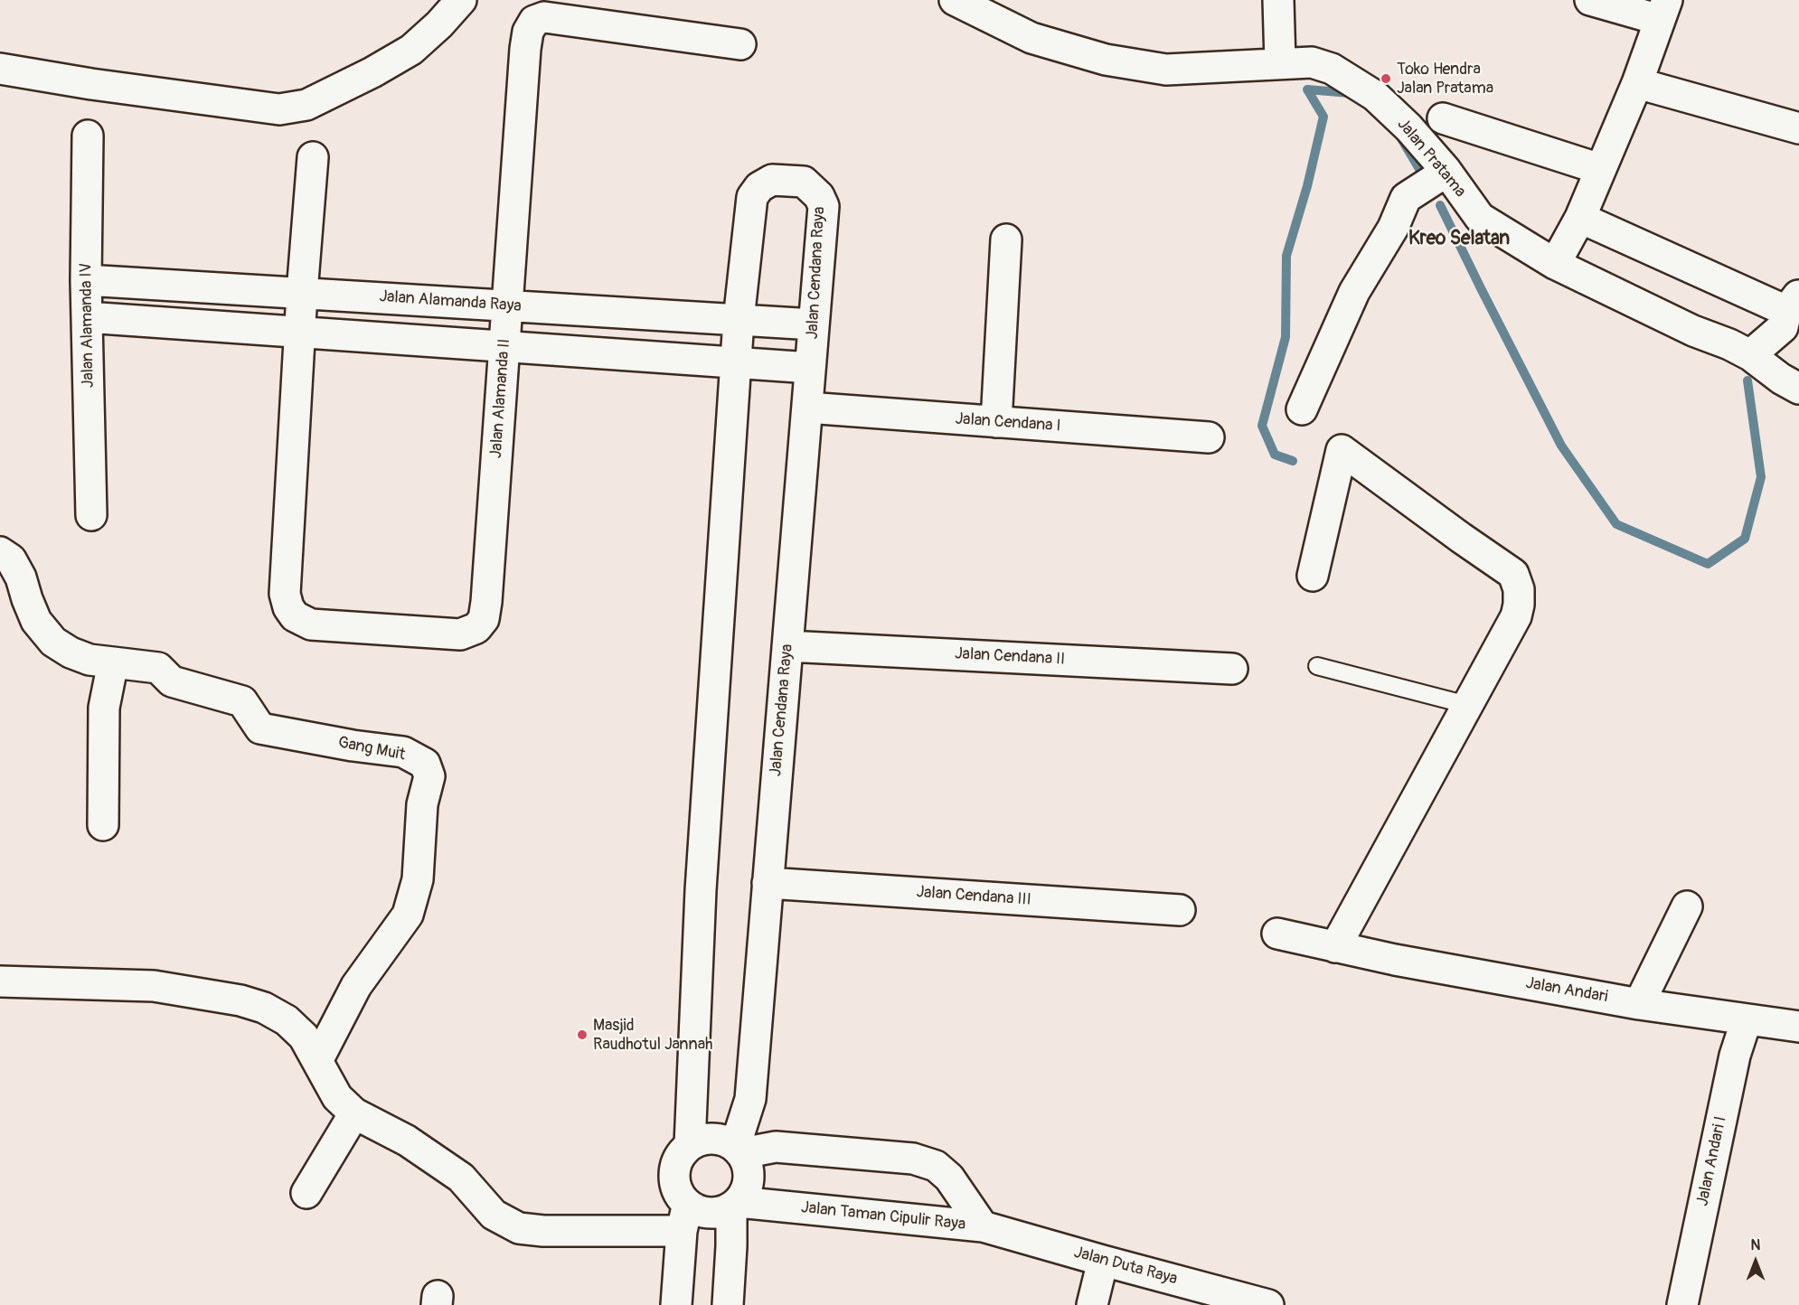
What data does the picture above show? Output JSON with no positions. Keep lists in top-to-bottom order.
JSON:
{
  "streets": {
    "street": [
      "Jalan Pratama",
      "Jalan Cendana Raya",
      "Jalan Alamanda Raya",
      "Jalan Alamanda IV",
      "Jalan Alamanda II",
      "Jalan Cendana I",
      "Jalan Cendana II",
      "Gang Muit",
      "Jalan Cendana III",
      "Jalan Andari",
      "Jalan Andari I",
      "Jalan Taman Cipulir Raya",
      "Jalan Duta Raya"
    ]
  },
  "crossings": [
    ["Jalan Cendana Raya", "Jalan Alamanda Raya"],
    ["Jalan Cendana Raya", "Jalan Cendana I"],
    ["Jalan Cendana Raya", "Jalan Cendana II"],
    ["Jalan Cendana Raya", "Jalan Cendana III"],
    ["Jalan Cendana Raya", "Jalan Taman Cipulir Raya"],
    ["Jalan Alamanda Raya", "Jalan Alamanda IV"],
    ["Jalan Alamanda Raya", "Jalan Alamanda II"],
    ["Jalan Andari", "Jalan Andari I"],
    ["Jalan Taman Cipulir Raya", "Jalan Duta Raya"]
  ],
  "districts": ["Kreo Selatan"],
  "places": ["Toko Hendra Jalan Pratama", "Masjid Raudhotul Jannah"],
  "north": "top"
}
